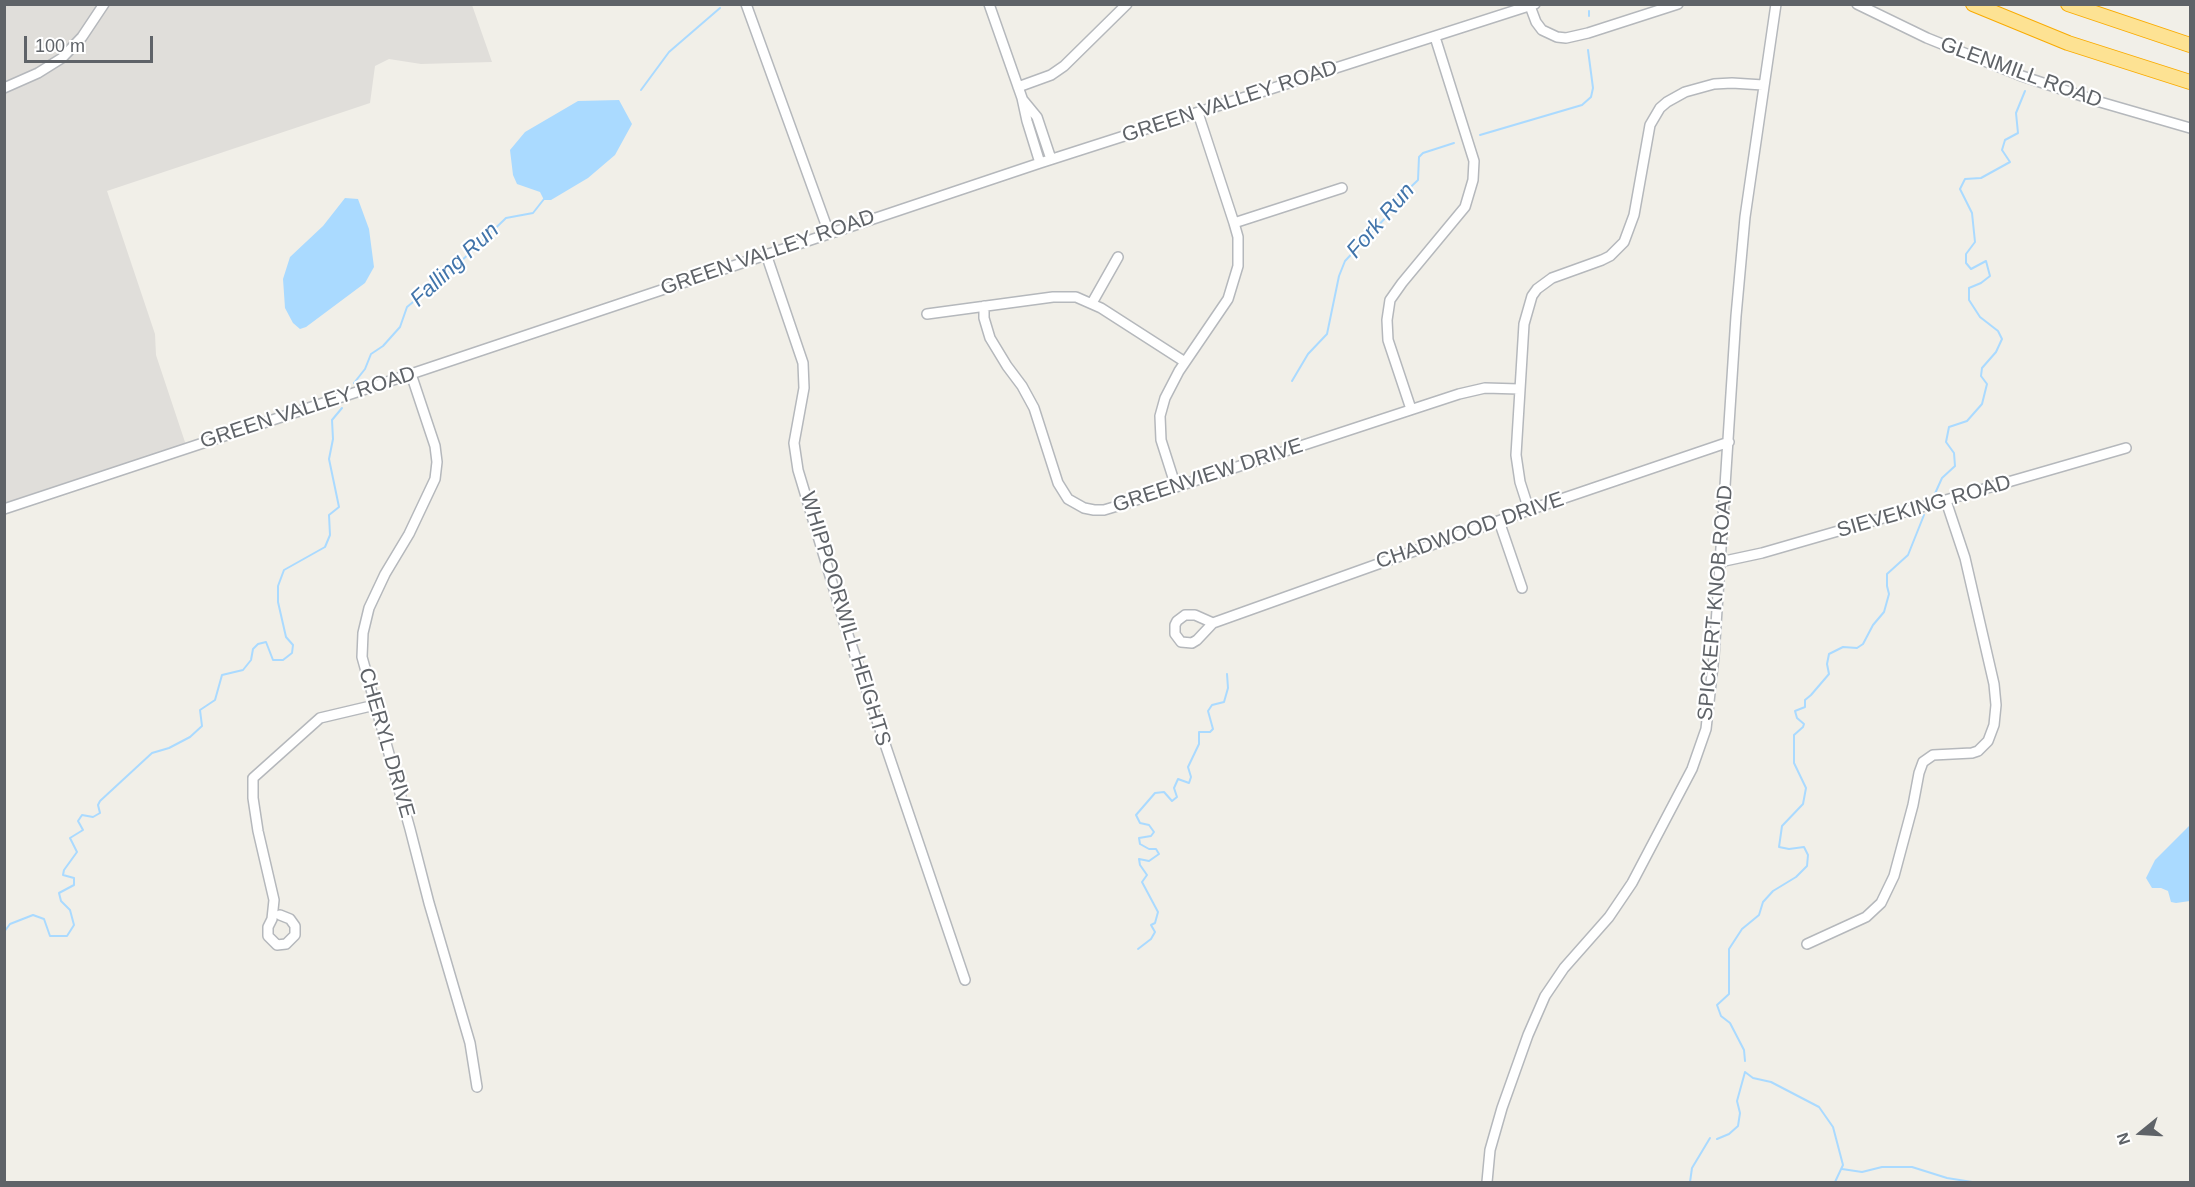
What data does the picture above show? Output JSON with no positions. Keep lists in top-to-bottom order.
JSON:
{
  "streets": {
    "street": [
      "GLENMILL ROAD",
      "GREEN VALLEY ROAD",
      "GREENVIEW DRIVE",
      "SIEVEKING ROAD",
      "CHADWOOD DRIVE",
      "SPICKERT KNOB ROAD",
      "WHIPPOORWILL HEIGHTS",
      "CHERYL DRIVE"
    ]
  },
  "crossings": [
    ["GREEN VALLEY ROAD", "WHIPPOORWILL HEIGHTS"],
    ["GREEN VALLEY ROAD", "CHERYL DRIVE"],
    ["SIEVEKING ROAD", "SPICKERT KNOB ROAD"],
    ["CHADWOOD DRIVE", "SPICKERT KNOB ROAD"]
  ],
  "water": ["Fork Run", "Falling Run"],
  "scale_bar": "100 m",
  "north": "left"
}
